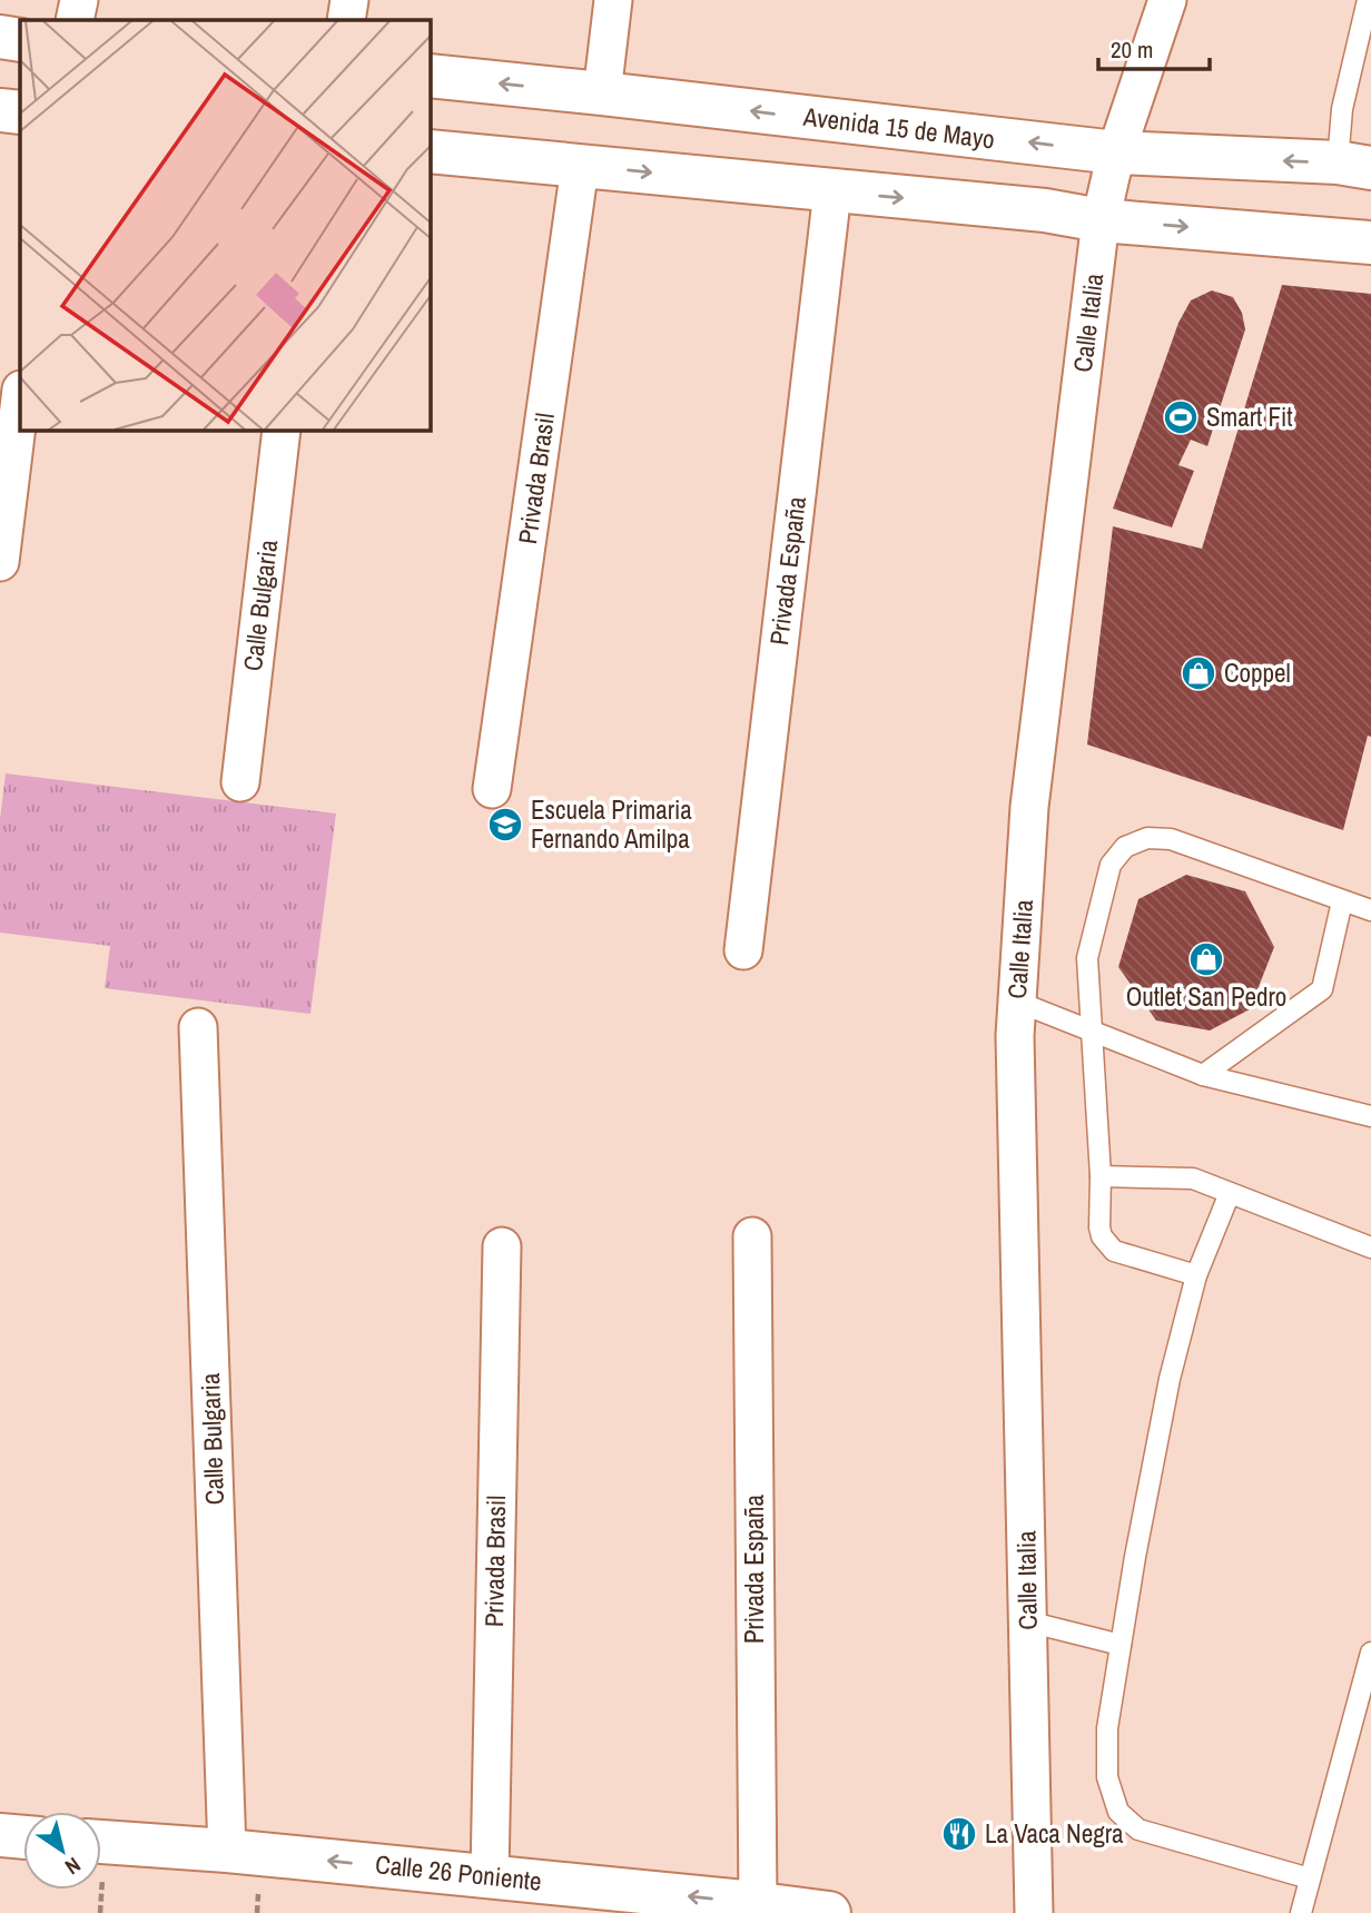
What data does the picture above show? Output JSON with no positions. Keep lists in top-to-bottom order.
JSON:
{
  "streets": {
    "main road": ["Avenida 15 de Mayo", "Calle 26 Poniente"],
    "street": [
      "Calle Italia",
      "Privada Brasil",
      "Privada España",
      "Calle Bulgaria"
    ]
  },
  "crossings": [
    ["Avenida 15 de Mayo", "Calle Italia"],
    ["Privada Brasil", "Calle 26 Poniente"],
    ["Privada España", "Calle 26 Poniente"],
    ["Calle Bulgaria", "Calle 26 Poniente"]
  ],
  "one_way": ["Calle 26 Poniente"],
  "places": {
    "sports": ["Smart Fit"],
    "shop": ["Coppel", "Outlet San Pedro"],
    "school or university": ["Escuela Primaria Fernando Amilpa"],
    "restaurant": ["La Vaca Negra"]
  },
  "scale_bar": "20 m",
  "north": "bottom right"
}
